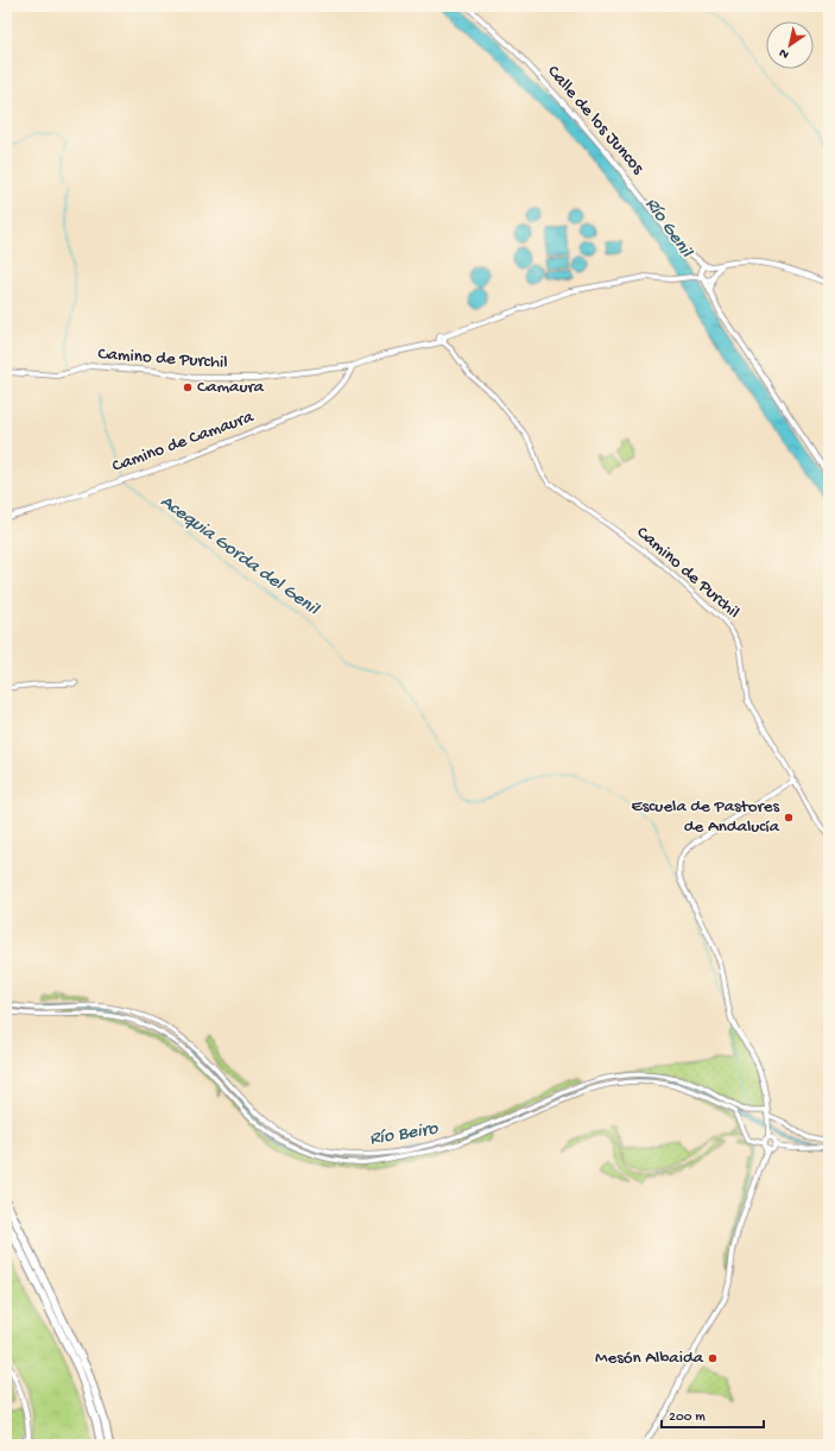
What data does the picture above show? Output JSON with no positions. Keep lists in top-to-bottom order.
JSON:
{
  "streets": {
    "street": ["Calle de los Juncos", "Camino de Purchil", "Camino de Camaura"]
  },
  "crossings": [
    ["Camino de Purchil", "Camino de Camaura"]
  ],
  "water": ["Río Genil", "Acequia Gorda del Genil", "Río Beiro"],
  "places": ["Camaura", "Escuela de Pastores de Andalucía", "Mesón Albaida"],
  "scale_bar": "200 m",
  "north": "bottom left"
}
